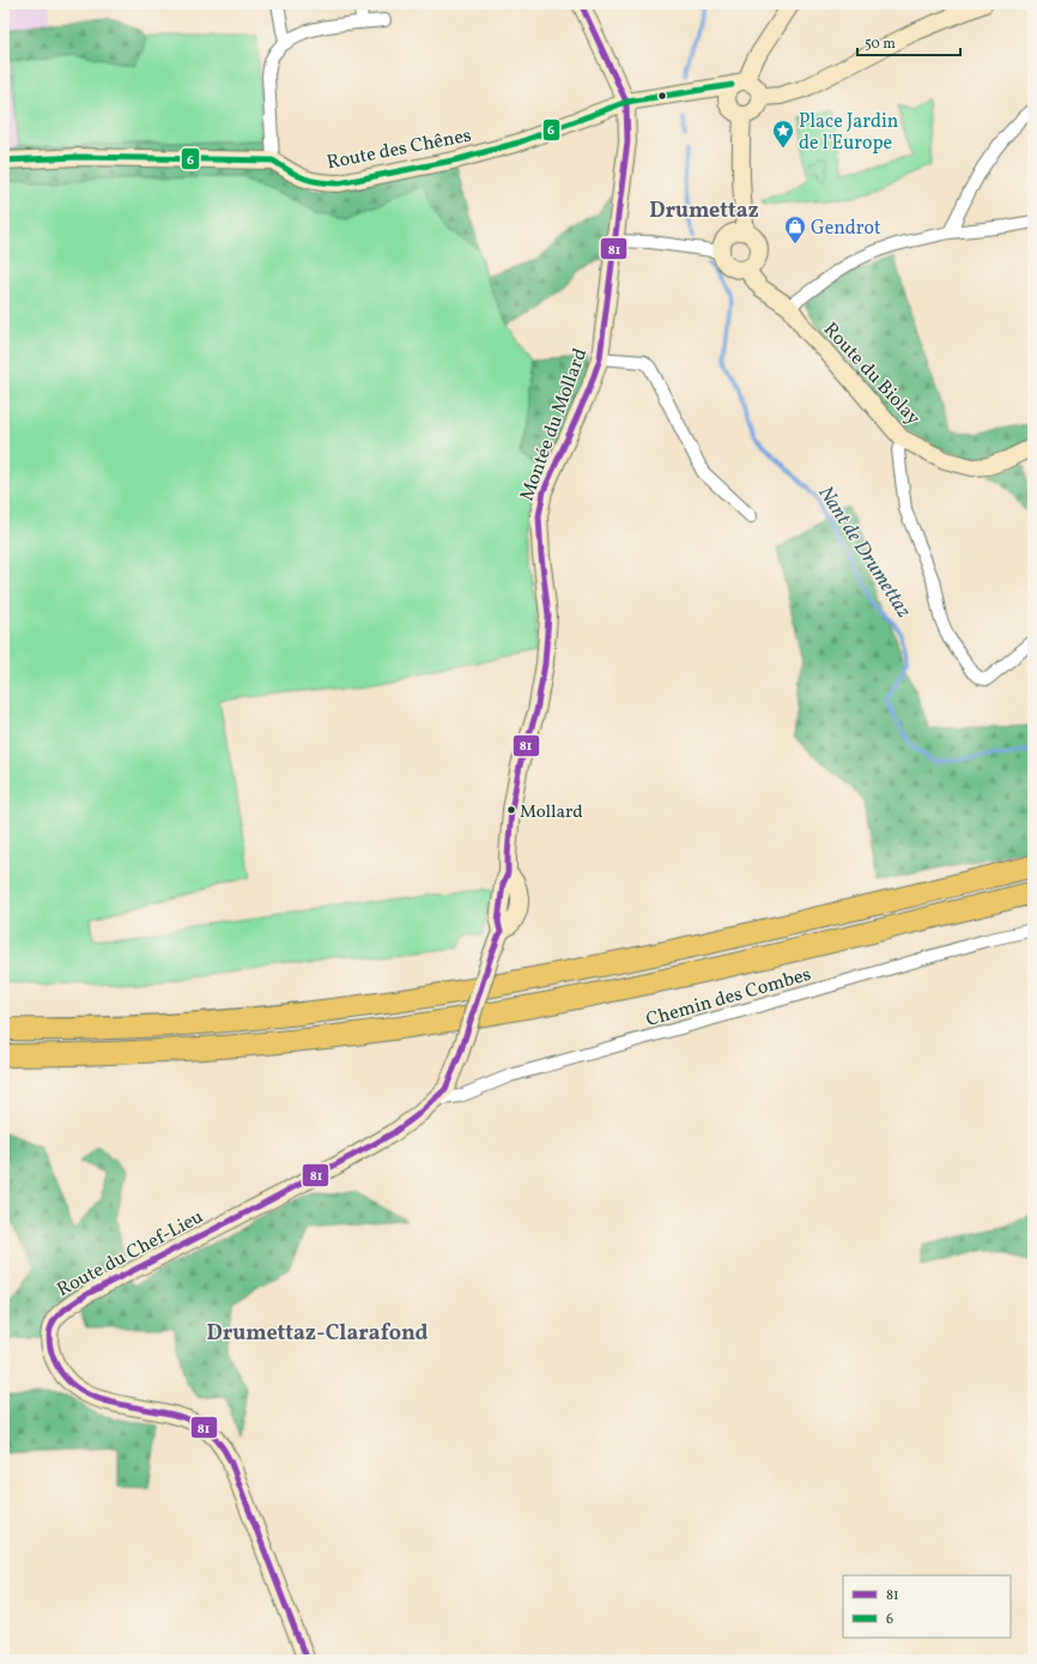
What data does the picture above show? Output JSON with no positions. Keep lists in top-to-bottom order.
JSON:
{
  "streets": {
    "main road": [
      "Route des Chênes",
      "Route du Biolay",
      "Montée du Mollard",
      "Route du Chef-Lieu"
    ],
    "street": ["Chemin des Combes"]
  },
  "crossings": [
    ["Route des Chênes", "Montée du Mollard"],
    ["Montée du Mollard", "Route du Chef-Lieu"],
    ["Chemin des Combes", "Route du Chef-Lieu"]
  ],
  "districts": ["Drumettaz", "Drumettaz-Clarafond"],
  "water": ["Nant de Drumettaz"],
  "places": {
    "place": ["Place Jardin de l'Europe"],
    "shop": ["Gendrot"],
    "other": ["Mollard"]
  },
  "lines": ["transit line 81", "transit line 6"],
  "legend": ["81", "6"],
  "scale_bar": "50 m"
}
